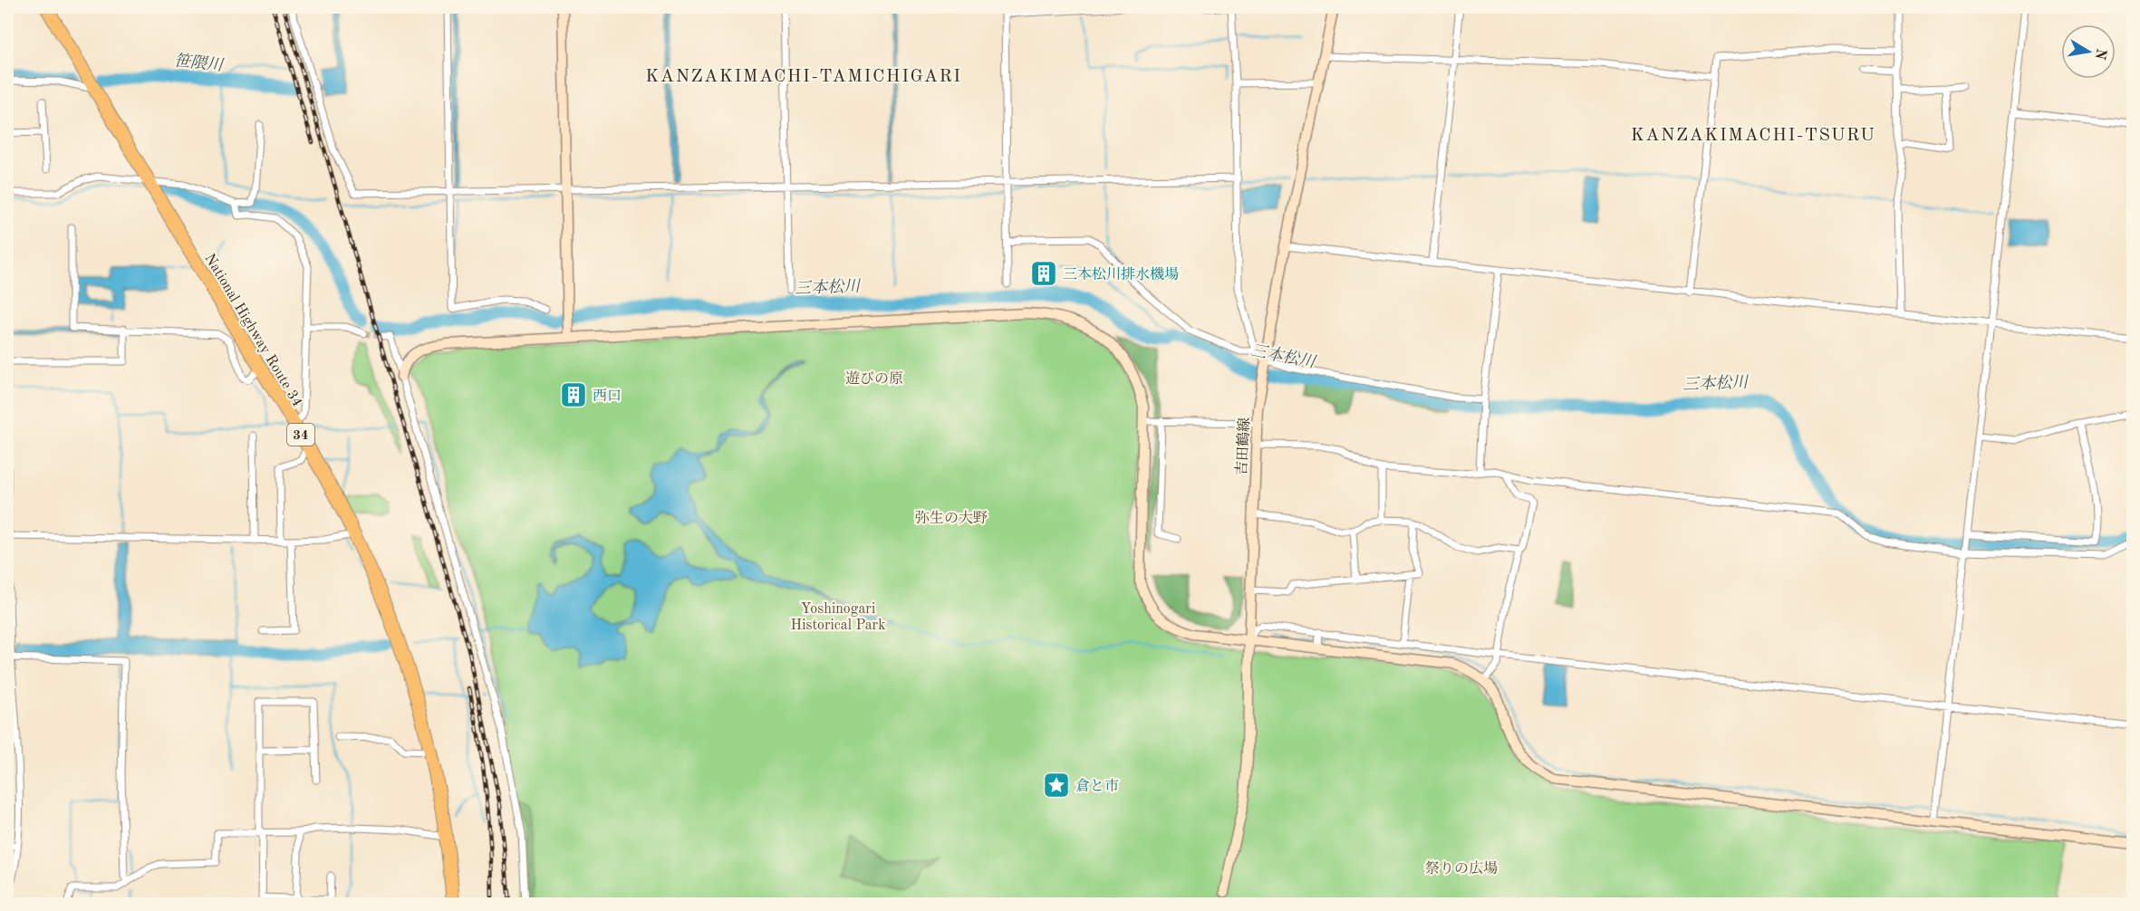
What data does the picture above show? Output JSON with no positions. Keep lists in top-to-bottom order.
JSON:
{
  "streets": {
    "highway": ["National Highway Route 34", "34"],
    "street": ["吉田鶴線"]
  },
  "districts": ["KANZAKIMACHI-TAMICHIGARI", "KANZAKIMACHI-TSURU"],
  "water": ["笹隈川", "三本松川"],
  "parks": [
    "遊びの原",
    "弥生の大野",
    "Yoshinogari Historical Park",
    "祭りの広場"
  ],
  "places": {
    "building": ["三本松川排水機場", "西口"],
    "place": ["倉と市"]
  },
  "north": "right"
}
